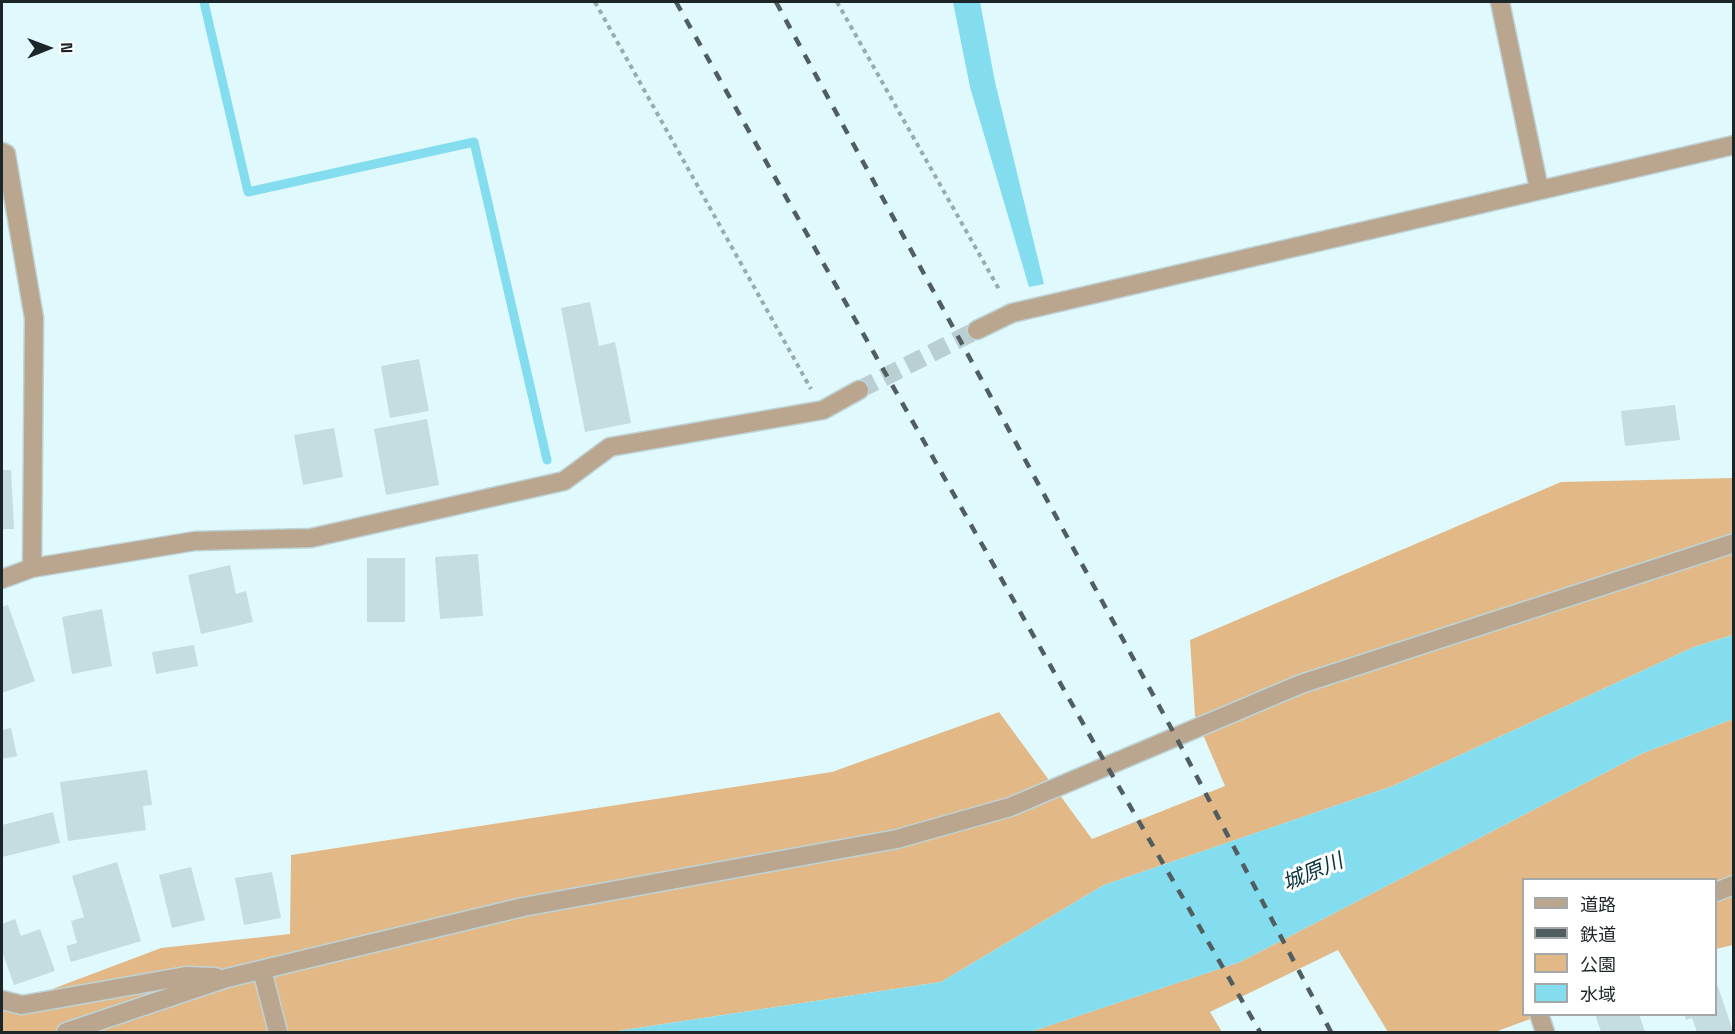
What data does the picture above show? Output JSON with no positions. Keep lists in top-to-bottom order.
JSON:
{
  "water": ["城原川"],
  "legend": [
    "道路",
    "鉄道",
    "公園",
    "水域"
  ],
  "north": "right"
}
